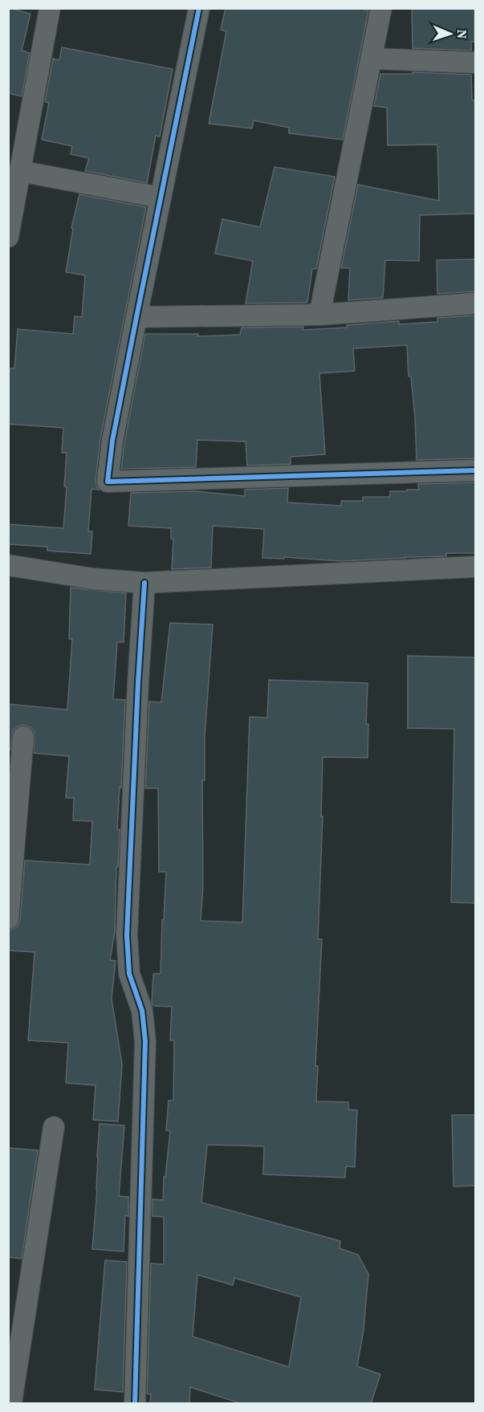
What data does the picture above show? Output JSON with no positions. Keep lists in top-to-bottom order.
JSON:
{
  "north": "right"
}
